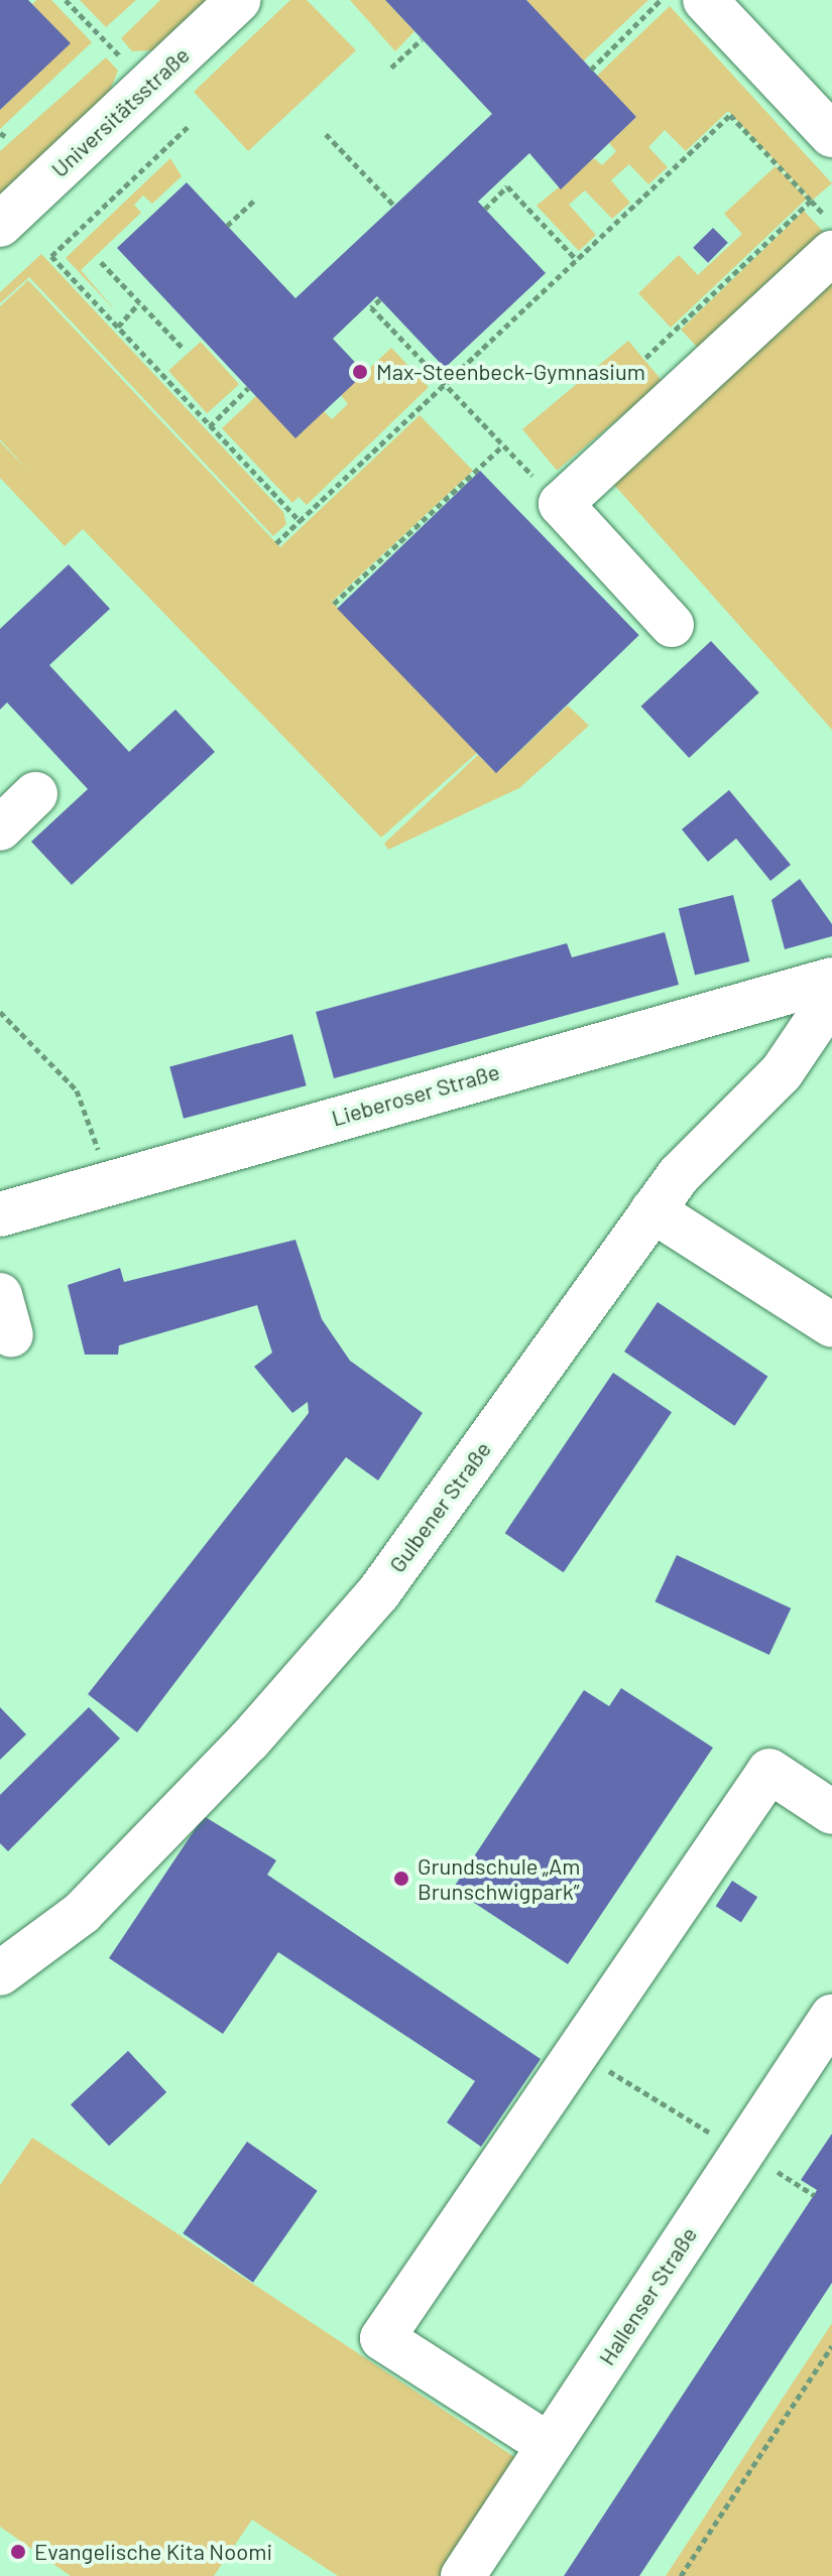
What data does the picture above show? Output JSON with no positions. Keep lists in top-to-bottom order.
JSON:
{
  "streets": {
    "street": [
      "Universitätsstraße",
      "Lieberoser Straße",
      "Gulbener Straße",
      "Hallenser Straße"
    ]
  },
  "places": ["Max-Steenbeck-Gymnasium", "Grundschule „Am Brunschwigpark”", "Evangelische Kita Noomi"]
}
